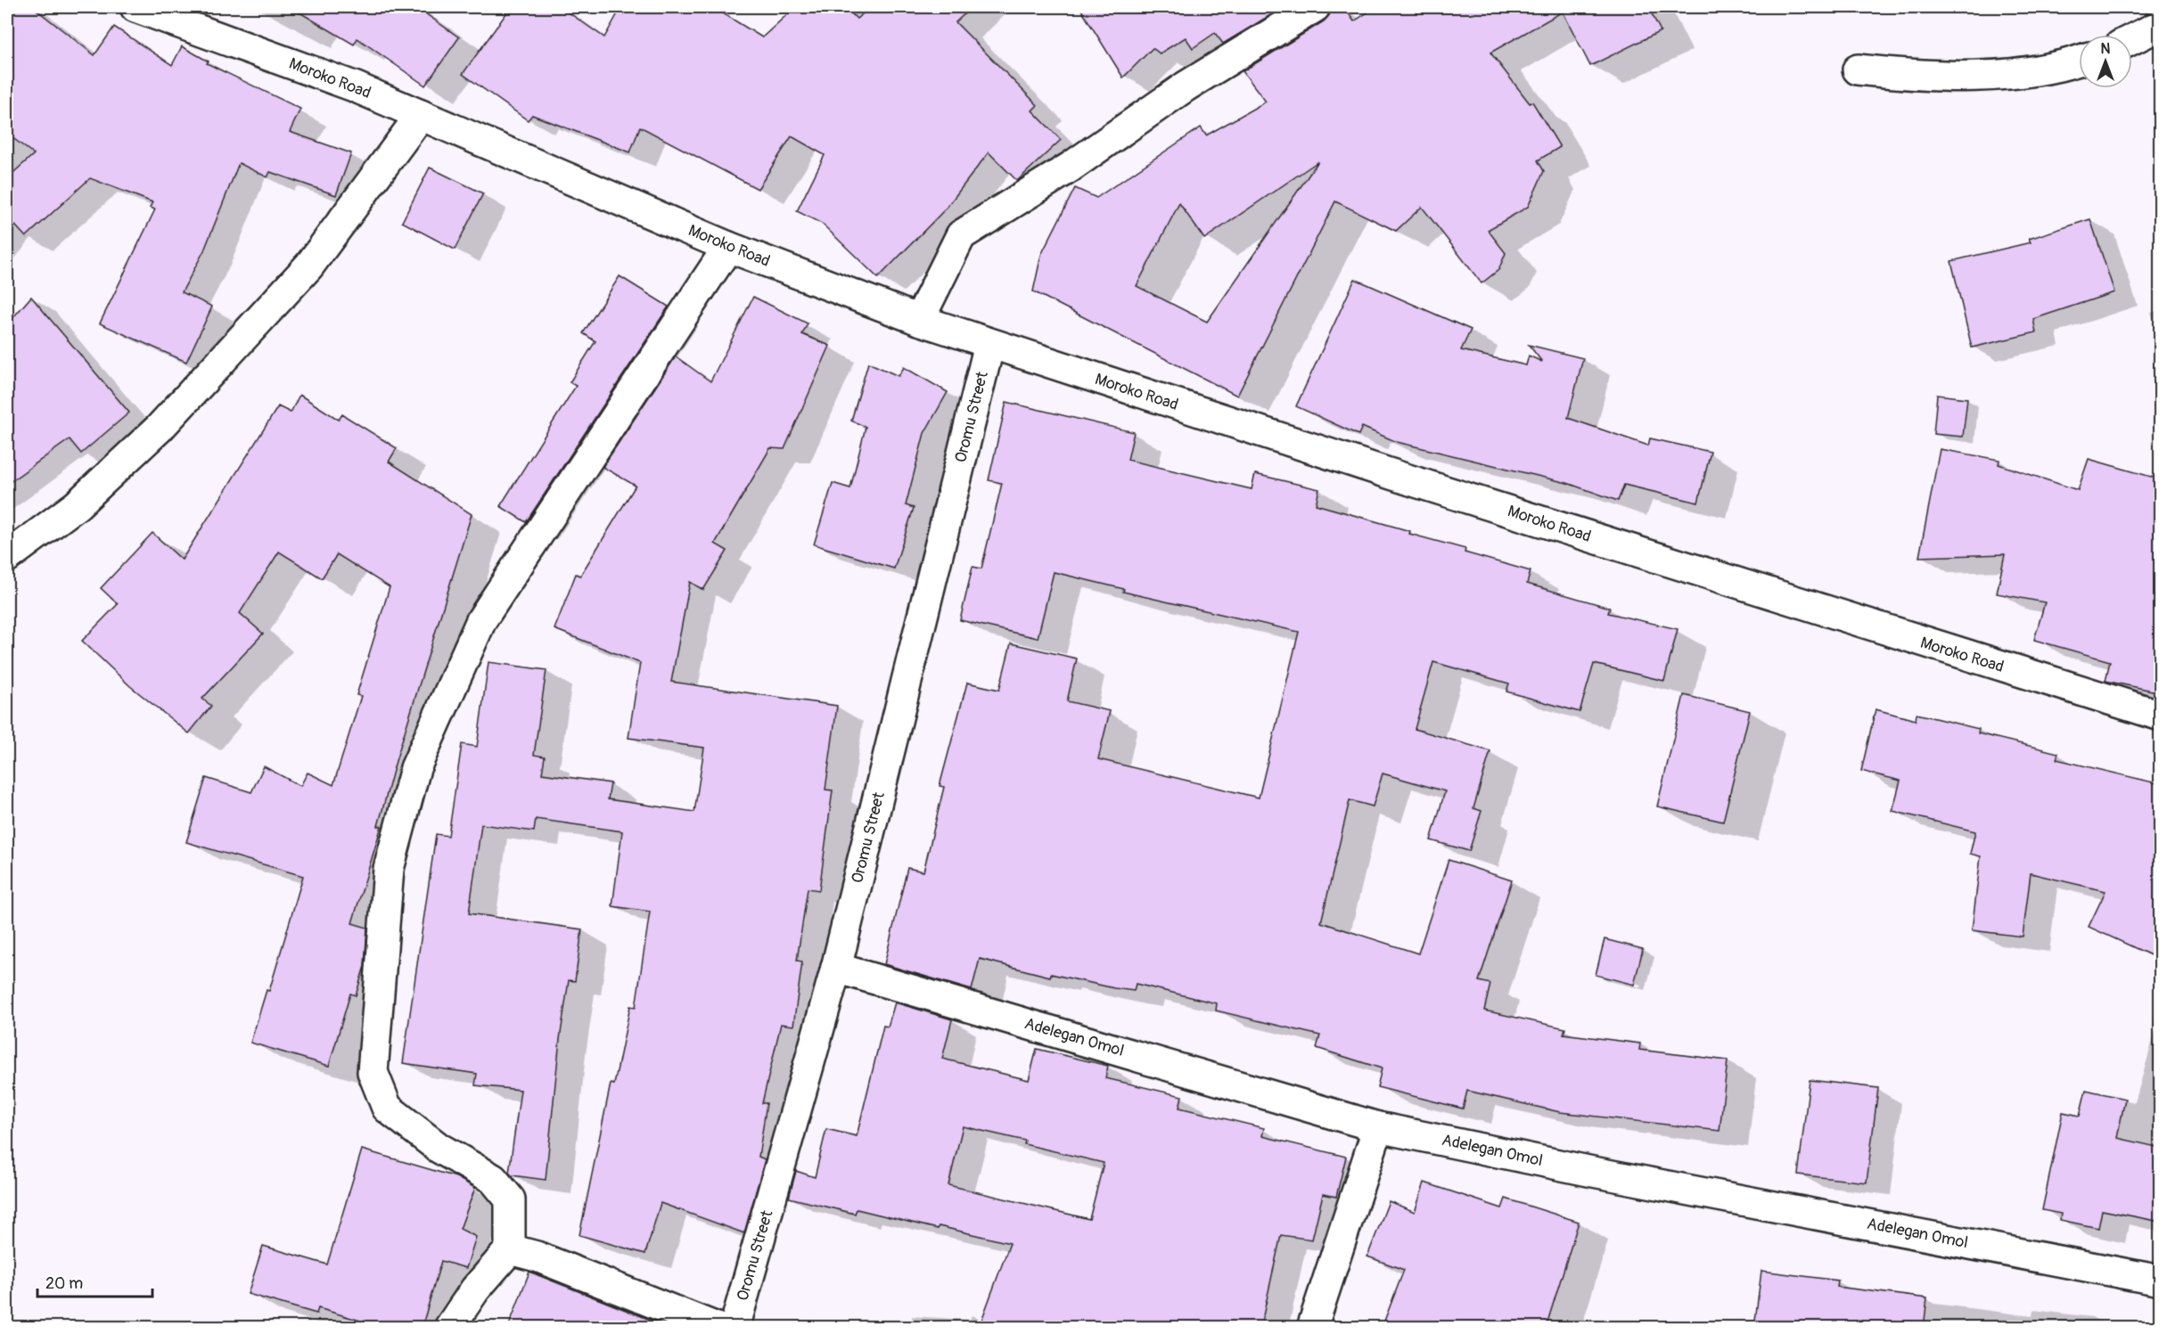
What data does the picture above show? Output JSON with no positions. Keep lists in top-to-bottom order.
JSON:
{
  "streets": {
    "street": ["Moroko Road", "Oromu Street", "Adelegan Omol"]
  },
  "crossings": [
    ["Moroko Road", "Oromu Street"],
    ["Oromu Street", "Adelegan Omol"]
  ],
  "scale_bar": "20 m",
  "north": "top"
}
